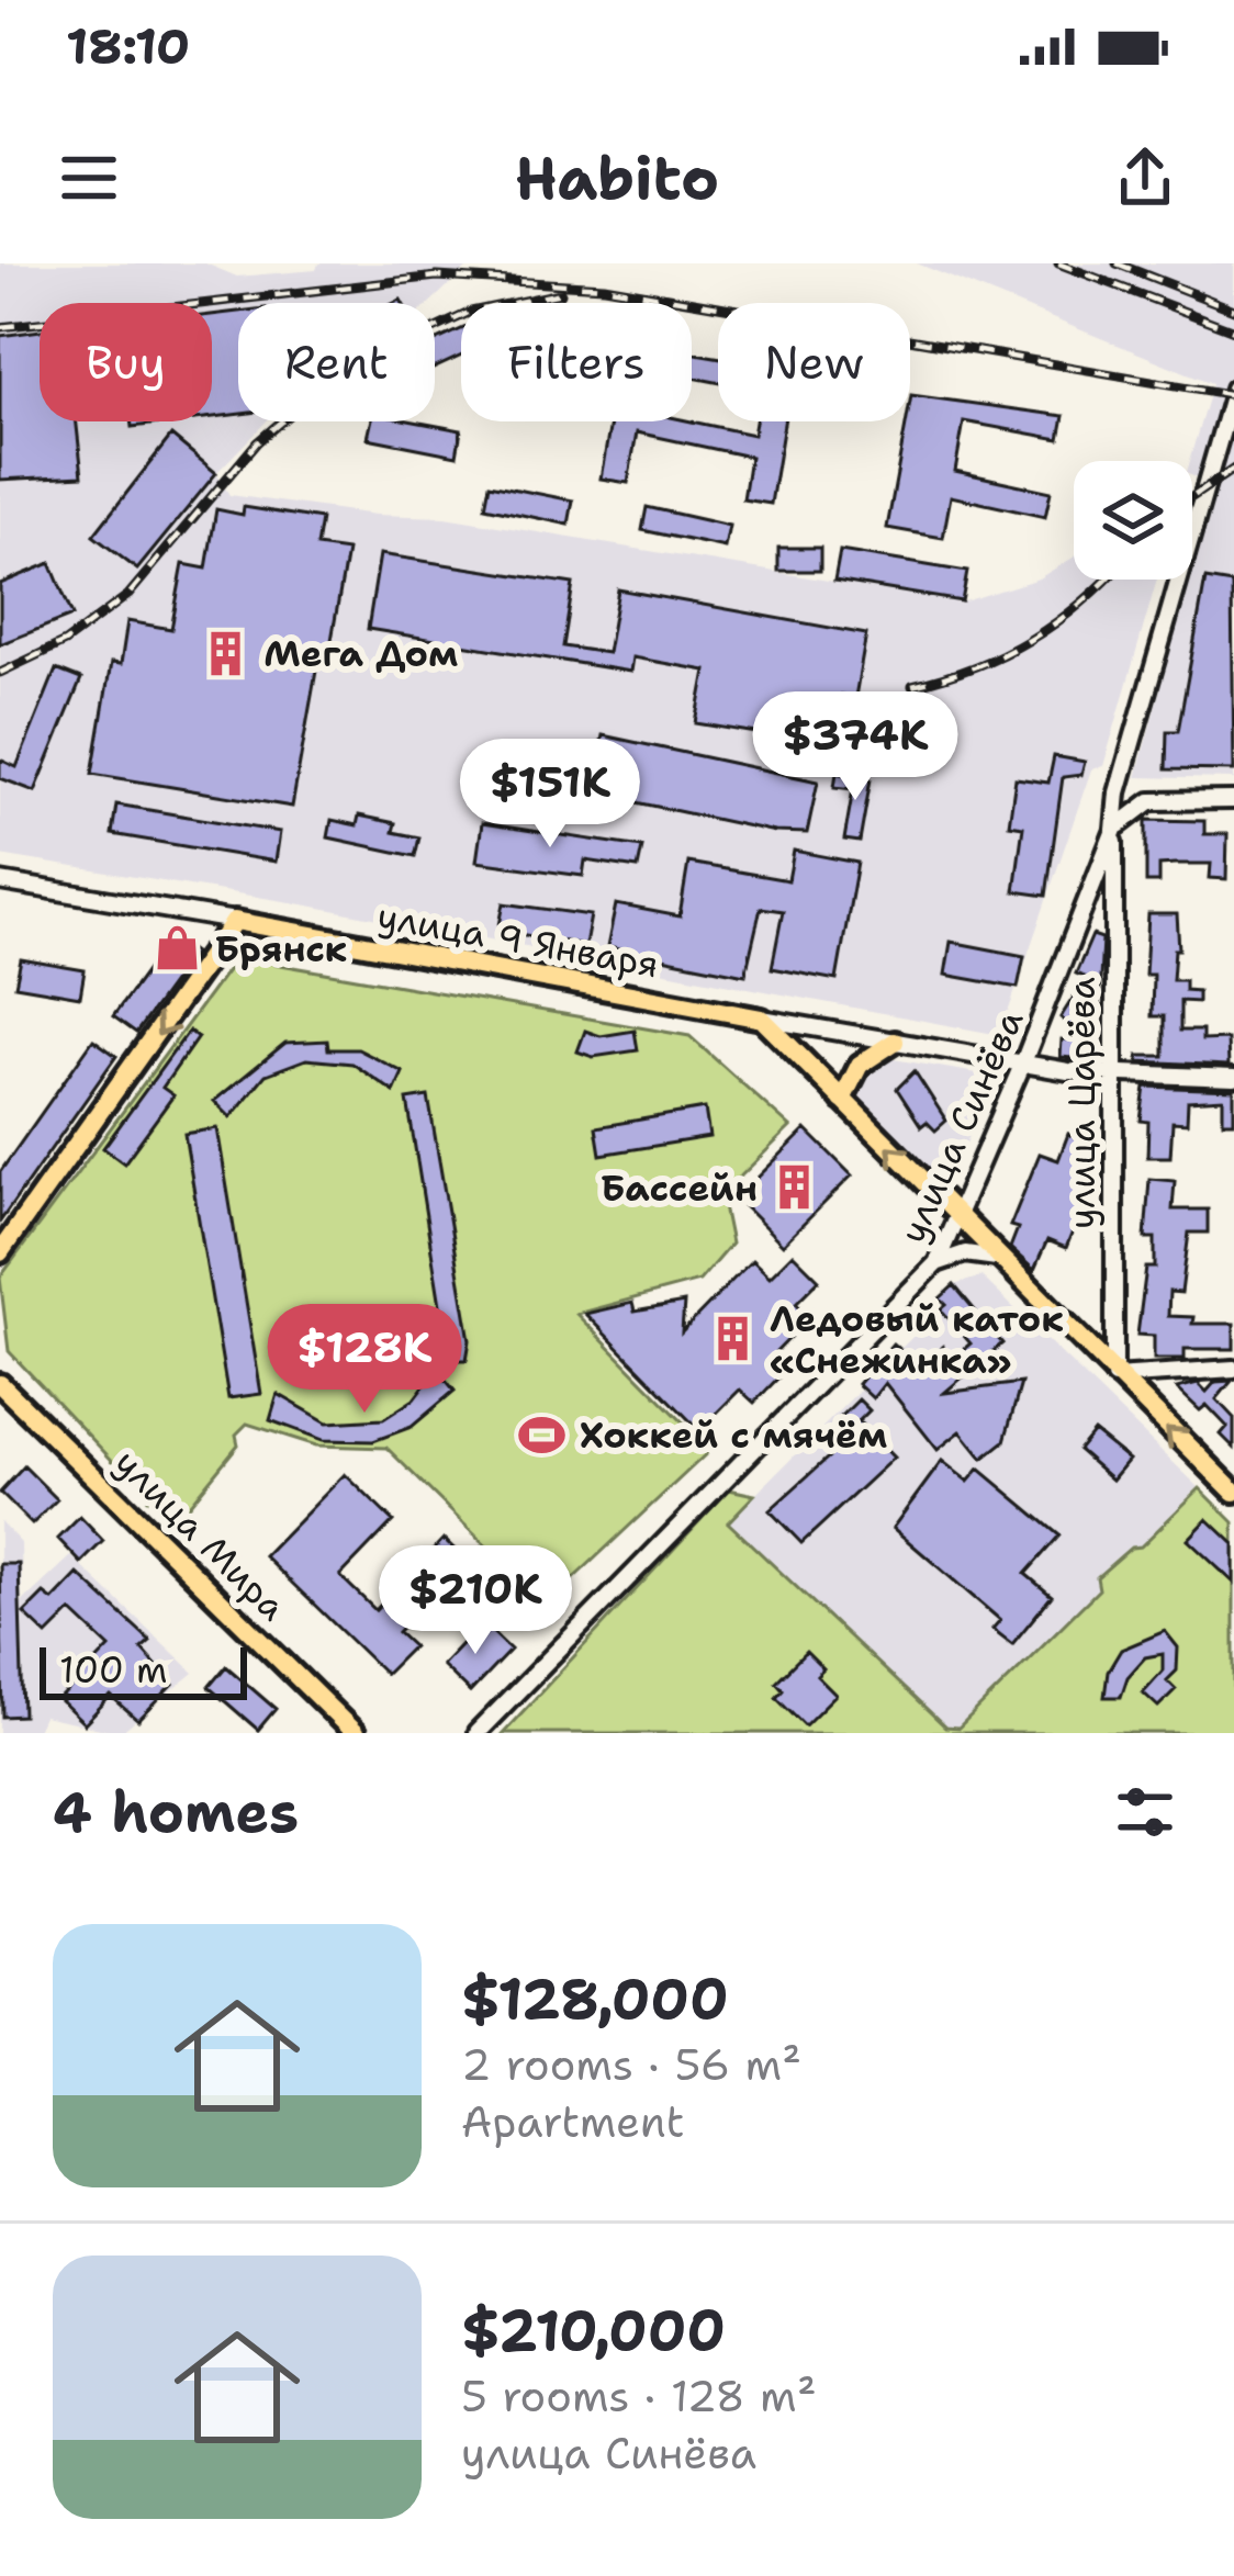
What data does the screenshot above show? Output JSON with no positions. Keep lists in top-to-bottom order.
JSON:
{
  "streets": {
    "main road": ["улица 9 Января", "улица Мира"],
    "street": ["улица Царёва", "улица Синёва"]
  },
  "crossings": [
    ["улица 9 Января", "улица Царёва"],
    ["улица 9 Января", "улица Синёва"],
    ["улица Царёва", "улица Синёва"]
  ],
  "places": {
    "building": ["Мега Дом", "Бассейн", "Ледовый каток «Снежинка»"],
    "shop": ["Брянск"],
    "sports": ["Хоккей с мячём"]
  },
  "scale_bar": "100 m",
  "page": {
    "status": "18:10",
    "header": "Habito",
    "chip": [
      "Buy",
      "Rent",
      "Filters",
      "New"
    ],
    "price": [
      "$374K",
      "$151K",
      "$128K",
      "$210K"
    ],
    "scale": "100 m",
    "heading": "4 homes",
    "list": [
      {
        "name": "$128,000",
        "note": "2 rooms · 56 m² · Apartment"
      },
      {
        "name": "$210,000",
        "note": "5 rooms · 128 m² · улица Синёва"
      }
    ]
  }
}
